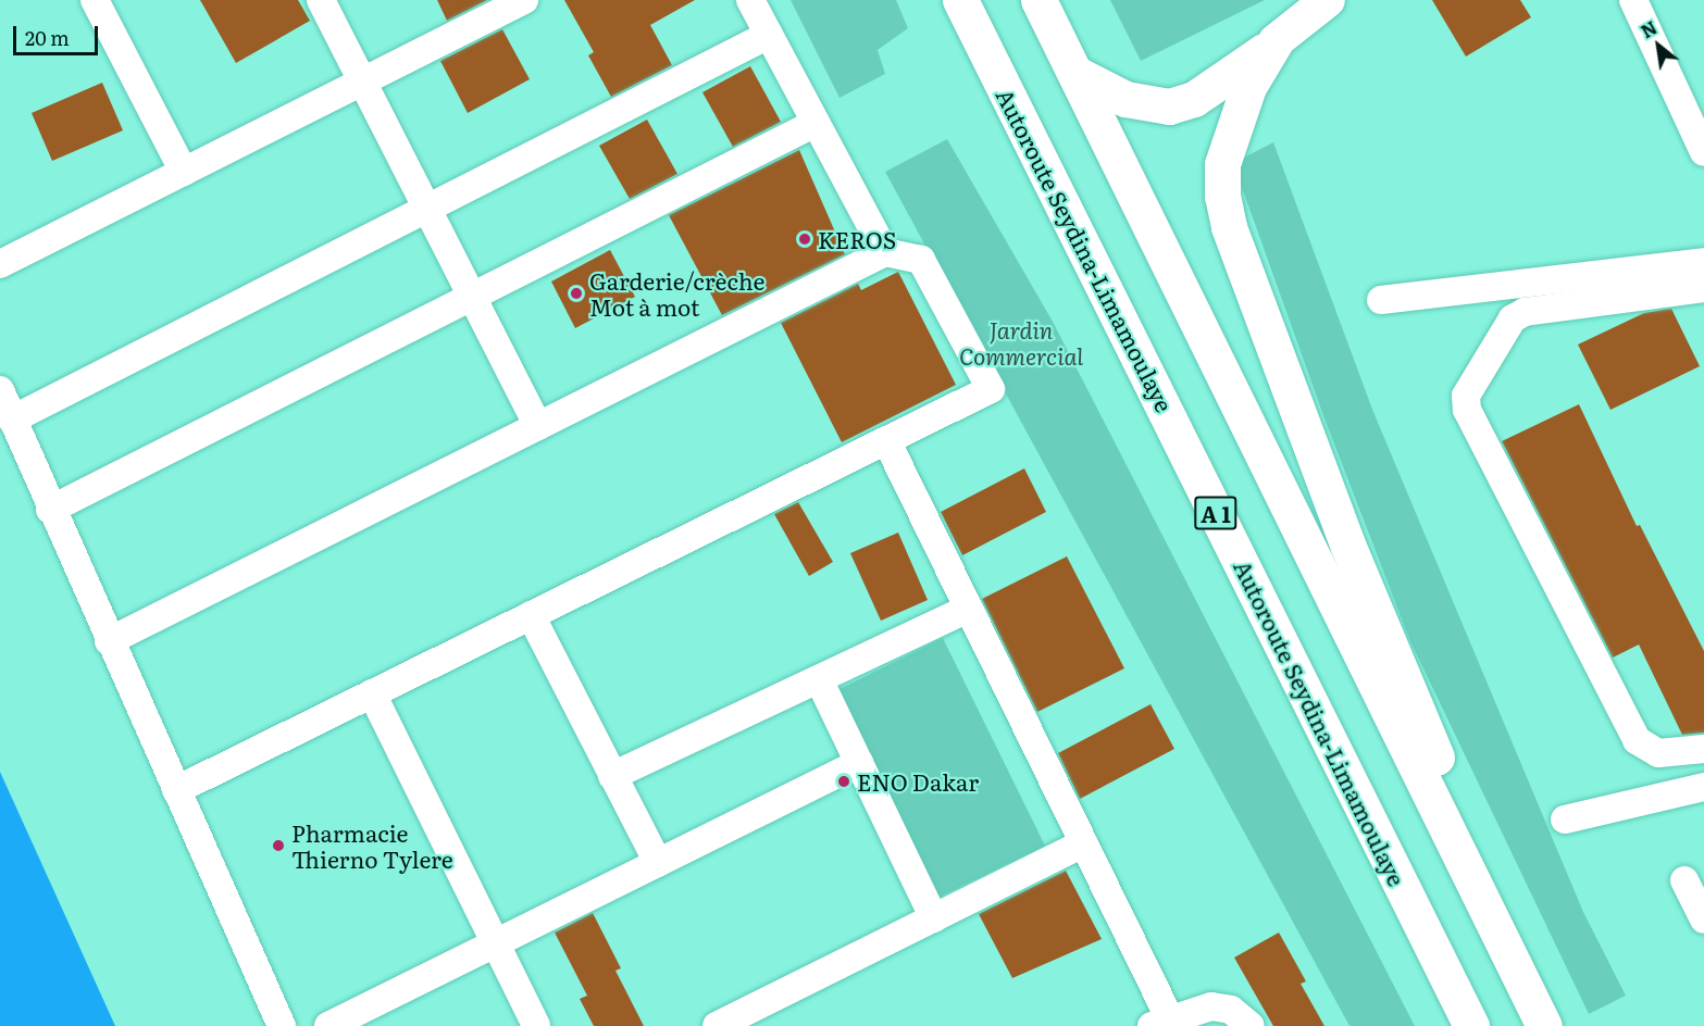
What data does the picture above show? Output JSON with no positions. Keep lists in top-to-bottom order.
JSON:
{
  "streets": {
    "highway": ["Autoroute Seydina-Limamoulaye", "A 1"]
  },
  "parks": ["Jardin Commercial"],
  "places": [
    "KEROS",
    "Garderie/crèche Mot à mot",
    "ENO Dakar",
    "Pharmacie Thierno Tylere"
  ],
  "scale_bar": "20 m",
  "north": "top left"
}
